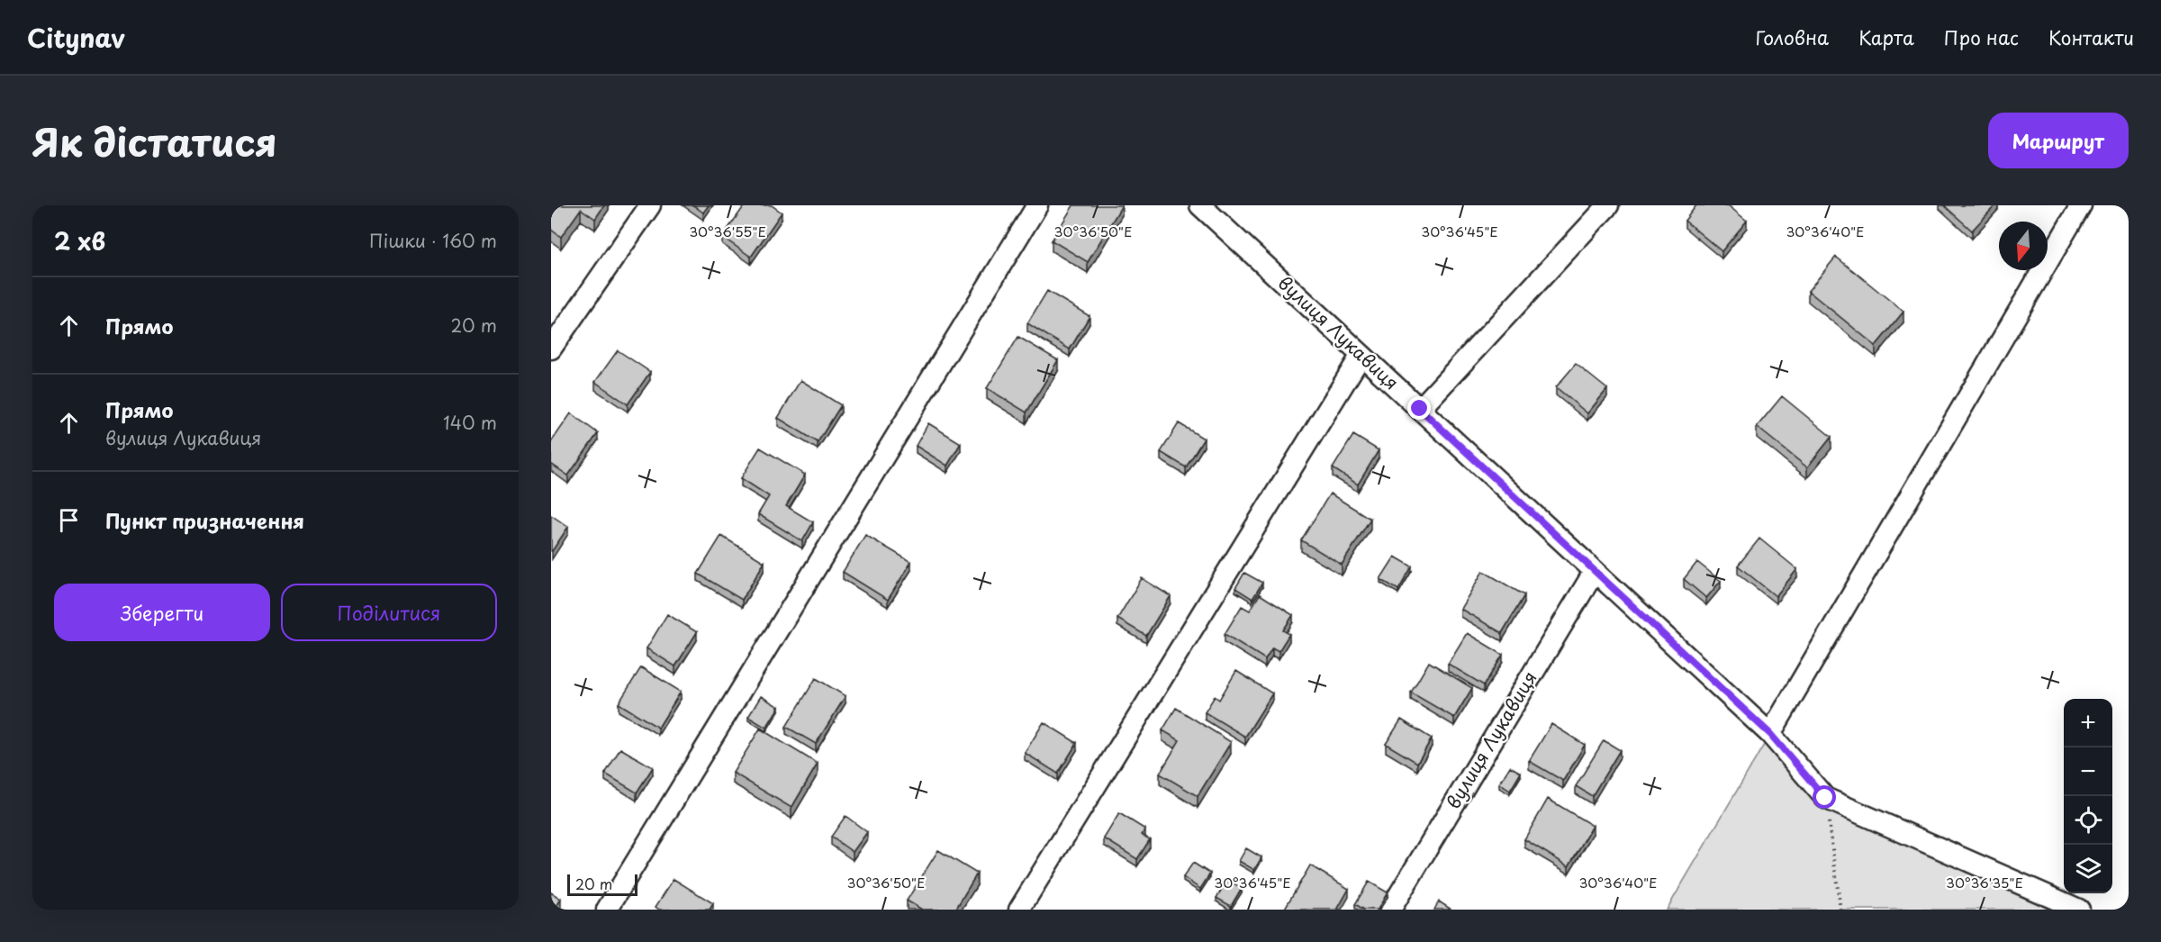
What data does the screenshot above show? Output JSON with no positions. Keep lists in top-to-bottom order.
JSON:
{
  "streets": {
    "street": ["вулиця Лукавиця"]
  },
  "scale_bar": "20 m",
  "north": "bottom",
  "page": {
    "header": "Citynav",
    "nav": [
      "Головна",
      "Карта",
      "Про нас",
      "Контакти"
    ],
    "title": "Як дістатися",
    "buttons": [
      "Маршрут",
      ["Зберегти", "Поділитися"]
    ],
    "heading": ["2 хв", "Пішки · 160 m"],
    "list": [
      ["Прямо", "20 m"],
      ["Прямо", "вулиця Лукавиця", "140 m"],
      "Пункт призначення"
    ],
    "map_buttons": ["+", "−"],
    "scale": "20 m"
  },
  "coordinates": [
    "30°36'55\"E",
    "30°36'50\"E",
    "30°36'45\"E",
    "30°36'40\"E",
    "30°36'35\"E"
  ]
}
